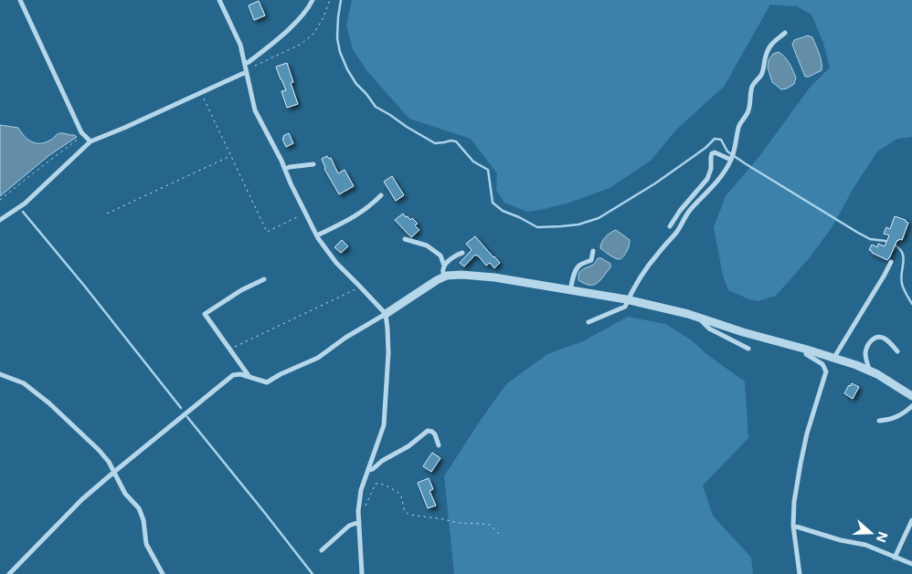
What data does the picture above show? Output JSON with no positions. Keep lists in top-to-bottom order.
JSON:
{
  "north": "right"
}
